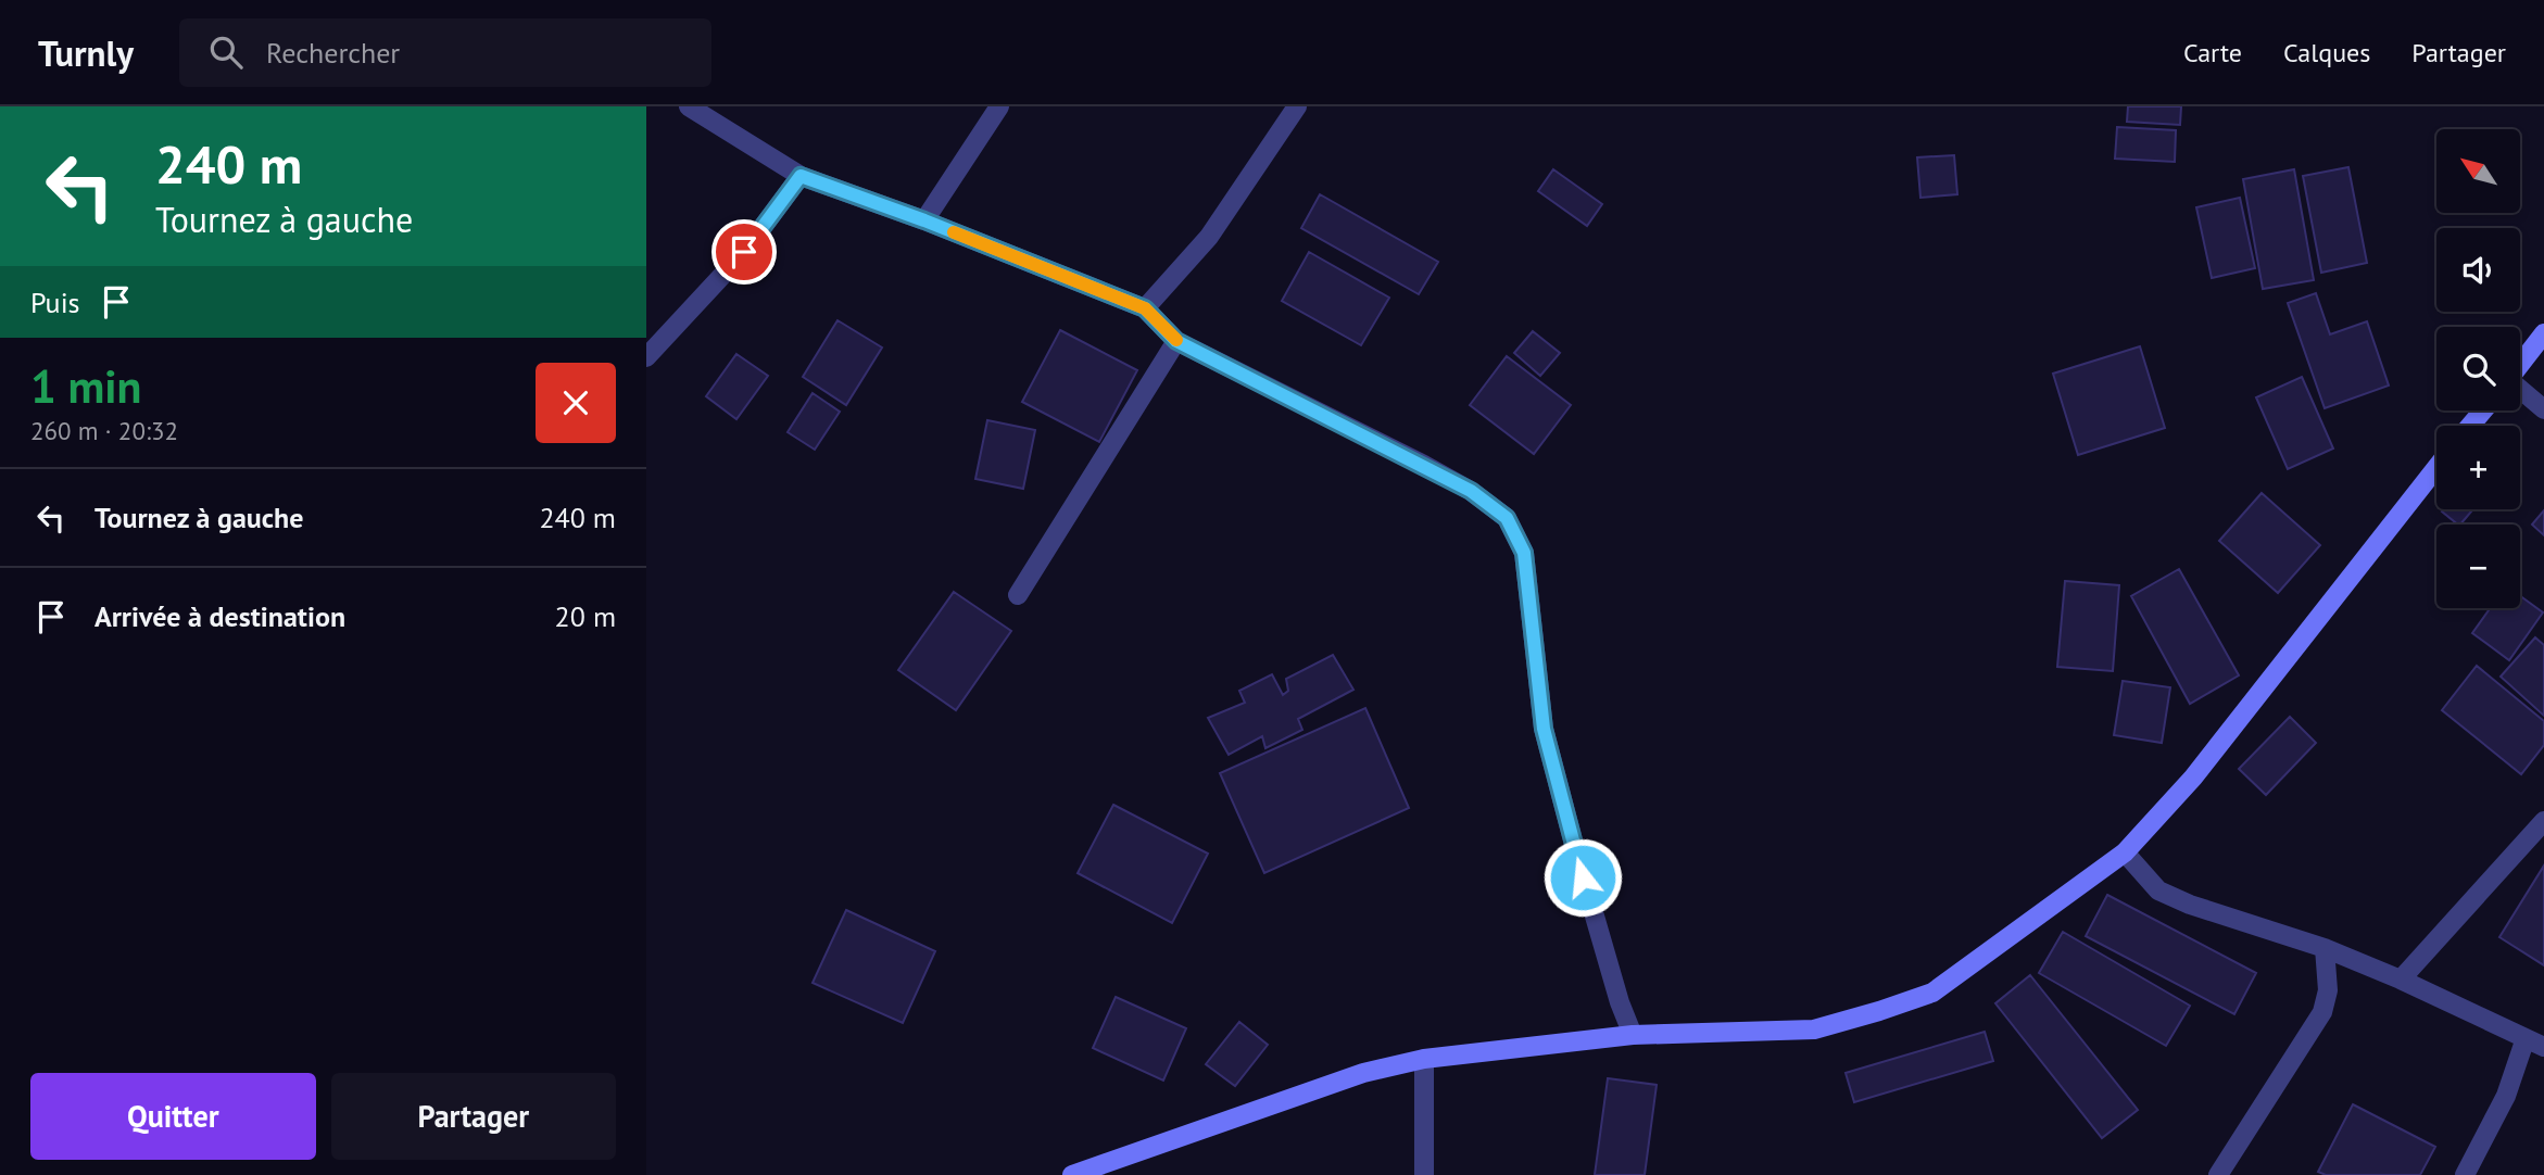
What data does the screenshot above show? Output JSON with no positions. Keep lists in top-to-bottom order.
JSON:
{
  "north": "top left",
  "page": {
    "header": "Turnly",
    "search": "Rechercher",
    "nav": ["Carte", "Calques", "Partager"],
    "turn": ["240 m", "Tournez à gauche"],
    "map_buttons": ["+", "−"],
    "then": "Puis",
    "heading": ["1 min", "260 m · 20:32"],
    "list": [
      {
        "name": "Tournez à gauche",
        "value": "240 m"
      },
      {
        "name": "Arrivée à destination",
        "value": "20 m"
      }
    ],
    "buttons": ["Quitter", "Partager"]
  }
}
